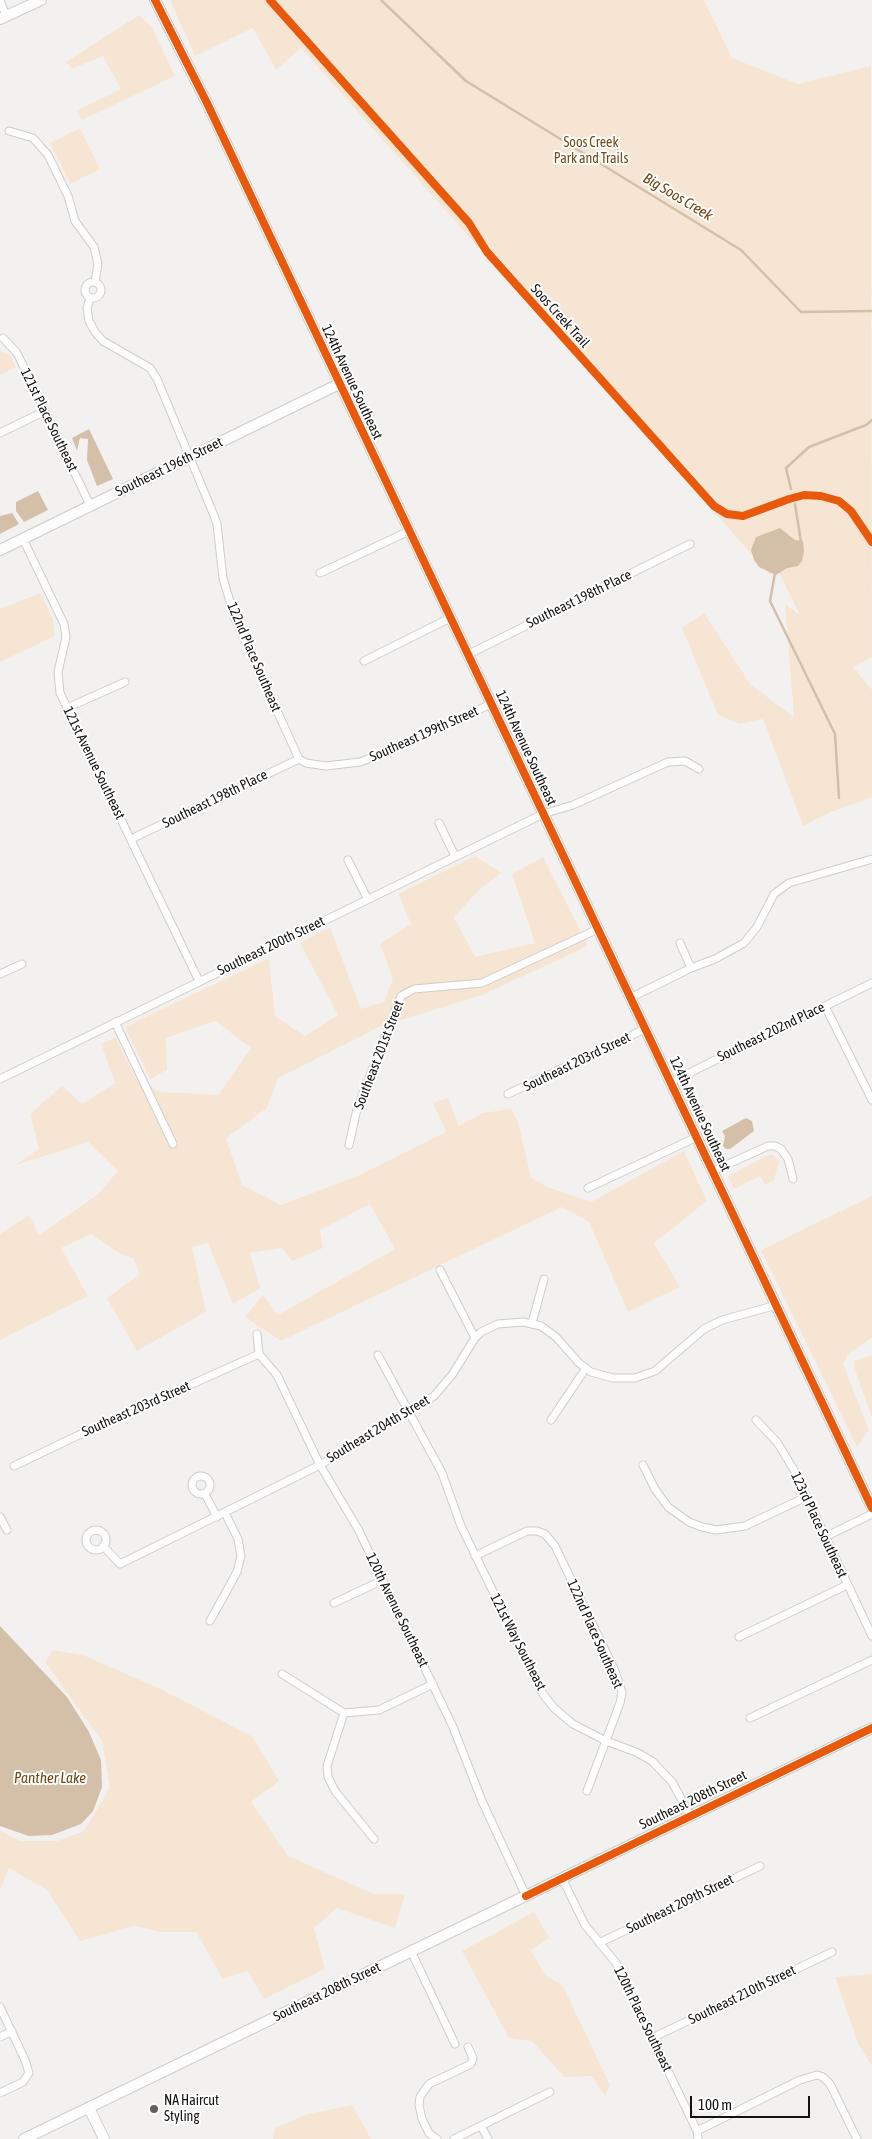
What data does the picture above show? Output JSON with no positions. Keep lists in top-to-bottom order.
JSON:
{
  "streets": {
    "street": [
      "124th Avenue Southeast",
      "121st Place Southeast",
      "Southeast 196th Street",
      "Southeast 198th Place",
      "122nd Place Southeast",
      "Southeast 199th Street",
      "121st Avenue Southeast",
      "Southeast 200th Street",
      "Southeast 202nd Place",
      "Southeast 201st Street",
      "Southeast 203rd Street",
      "Southeast 204th Street",
      "123rd Place Southeast",
      "120th Avenue Southeast",
      "121st Way Southeast",
      "Southeast 208th Street",
      "Southeast 209th Street",
      "Southeast 210th Street",
      "120th Place Southeast"
    ],
    "cycle path": ["Soos Creek Trail"]
  },
  "crossings": [
    ["124th Avenue Southeast", "Southeast 196th Street"],
    ["124th Avenue Southeast", "Southeast 198th Place"],
    ["124th Avenue Southeast", "Southeast 199th Street"],
    ["124th Avenue Southeast", "Southeast 200th Street"],
    ["124th Avenue Southeast", "Southeast 202nd Place"],
    ["124th Avenue Southeast", "Southeast 201st Street"],
    ["124th Avenue Southeast", "Southeast 203rd Street"],
    ["124th Avenue Southeast", "Southeast 204th Street"],
    ["121st Place Southeast", "Southeast 196th Street"],
    ["Southeast 196th Street", "122nd Place Southeast"],
    ["Southeast 196th Street", "121st Avenue Southeast"],
    ["Southeast 198th Place", "122nd Place Southeast"],
    ["Southeast 198th Place", "Southeast 199th Street"],
    ["Southeast 198th Place", "121st Avenue Southeast"],
    ["122nd Place Southeast", "Southeast 199th Street"],
    ["122nd Place Southeast", "121st Way Southeast"],
    ["121st Avenue Southeast", "Southeast 200th Street"],
    ["Southeast 203rd Street", "120th Avenue Southeast"],
    ["Southeast 204th Street", "120th Avenue Southeast"],
    ["Southeast 204th Street", "121st Way Southeast"],
    ["120th Avenue Southeast", "Southeast 208th Street"],
    ["121st Way Southeast", "Southeast 208th Street"],
    ["Southeast 208th Street", "120th Place Southeast"],
    ["Southeast 209th Street", "120th Place Southeast"],
    ["Southeast 210th Street", "120th Place Southeast"]
  ],
  "water": ["Big Soos Creek", "Panther Lake"],
  "parks": ["Soos Creek Park and Trails"],
  "places": ["NA Haircut Styling"],
  "scale_bar": "100 m"
}
